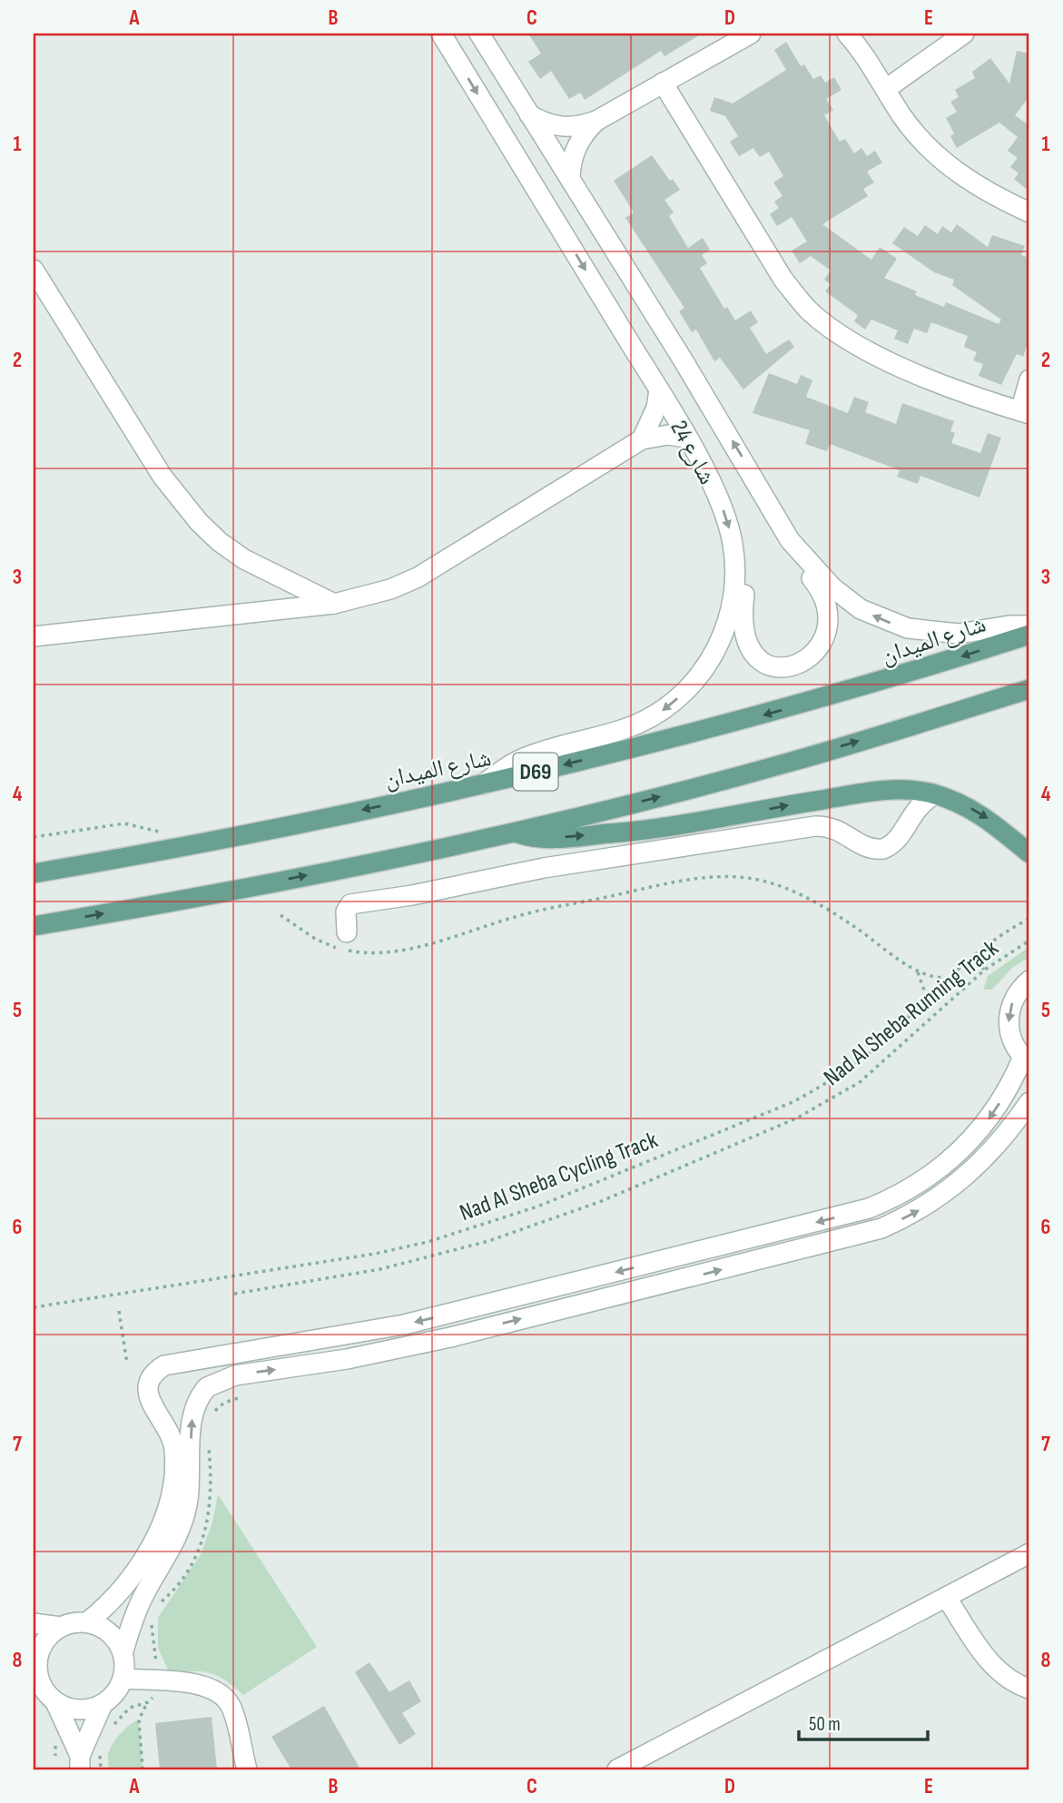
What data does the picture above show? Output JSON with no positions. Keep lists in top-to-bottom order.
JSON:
{
  "streets": {
    "main road": ["شارع الميدان", "D69"],
    "street": ["شارع 24"],
    "path": ["Nad Al Sheba Running Track", "Nad Al Sheba Cycling Track"]
  },
  "crossings": [
    ["شارع 24", "شارع الميدان"]
  ],
  "scale_bar": "50 m",
  "grid": {
    "columns": [
      "A",
      "B",
      "C",
      "D",
      "E"
    ],
    "rows": [
      "1",
      "2",
      "3",
      "4",
      "5",
      "6",
      "7",
      "8"
    ]
  }
}
